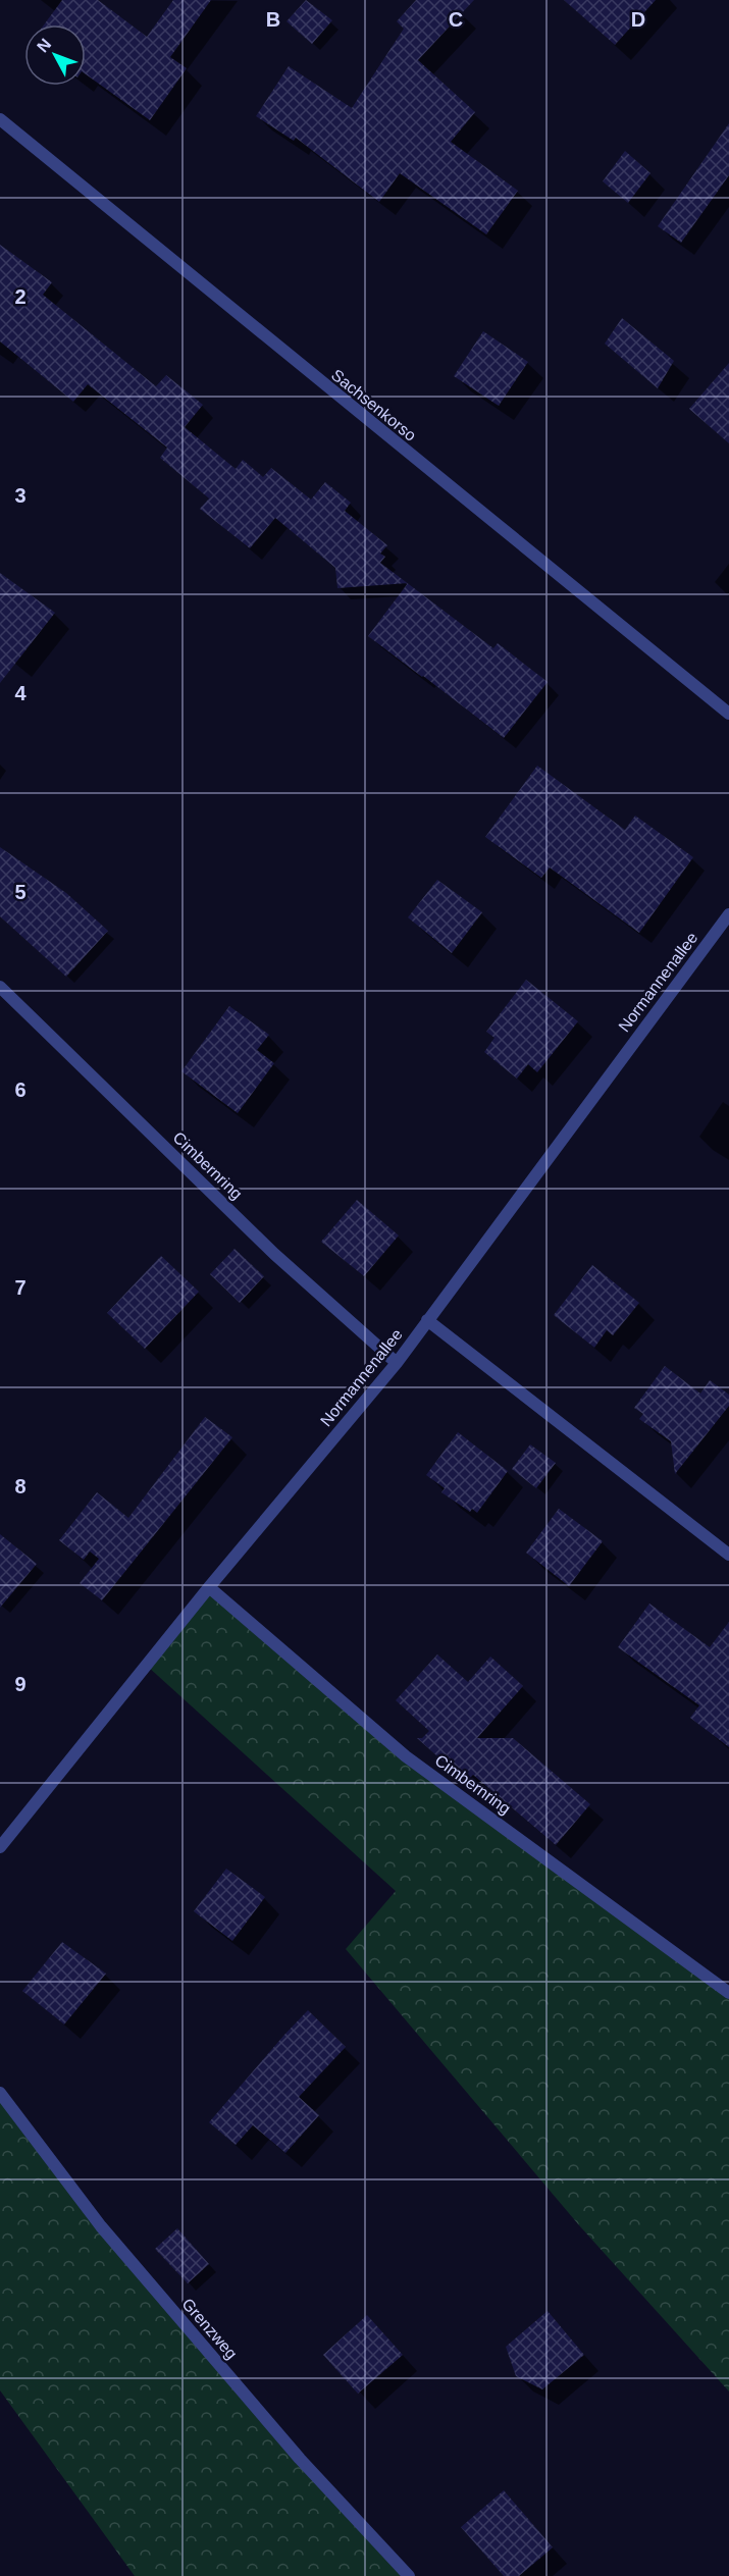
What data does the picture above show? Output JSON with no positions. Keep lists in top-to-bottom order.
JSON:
{
  "streets": {
    "street": [
      "Sachsenkorso",
      "Normannenallee",
      "Cimbernring",
      "Grenzweg"
    ]
  },
  "crossings": [
    ["Normannenallee", "Cimbernring"]
  ],
  "north": "top left",
  "grid": {
    "columns": ["B", "C", "D"],
    "rows": [
      "2",
      "3",
      "4",
      "5",
      "6",
      "7",
      "8",
      "9"
    ]
  }
}
